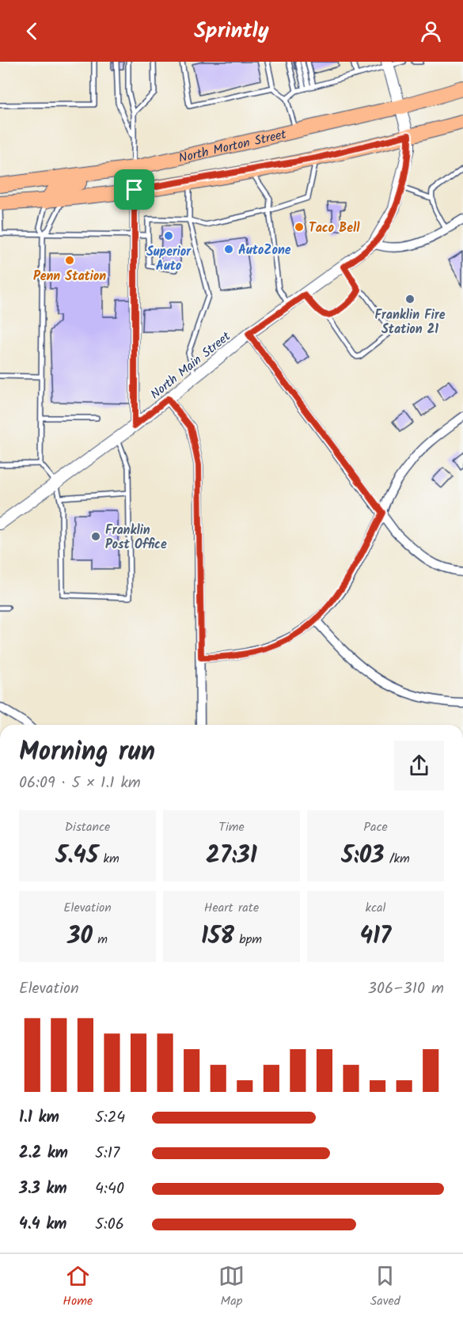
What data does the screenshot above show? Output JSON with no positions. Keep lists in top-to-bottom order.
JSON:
{
  "streets": {
    "main road": ["North Morton Street"],
    "street": ["North Main Street"]
  },
  "crossings": [
    ["North Morton Street", "North Main Street"]
  ],
  "places": [
    "Taco Bell",
    "Superior Auto",
    "AutoZone",
    "Penn Station",
    "Franklin Fire Station 21",
    "Franklin Post Office"
  ],
  "page": {
    "header": "Sprintly",
    "heading": ["Morning run", "06:09 · 5 × 1.1 km"],
    "stats": [
      ["Distance", "5.45 km"],
      ["Time", "27:31"],
      ["Pace", "5:03 /km"],
      ["Elevation", "30 m"],
      ["Heart rate", "158 bpm"],
      ["kcal", "417"]
    ],
    "chart": ["Elevation", "306–310 m"],
    "list": [
      {
        "name": "1.1 km",
        "note": "5:24"
      },
      {
        "name": "2.2 km",
        "note": "5:17"
      },
      {
        "name": "3.3 km",
        "note": "4:40"
      },
      {
        "name": "4.4 km",
        "note": "5:06"
      }
    ],
    "tabs": ["Home", "Map", "Saved"]
  }
}
